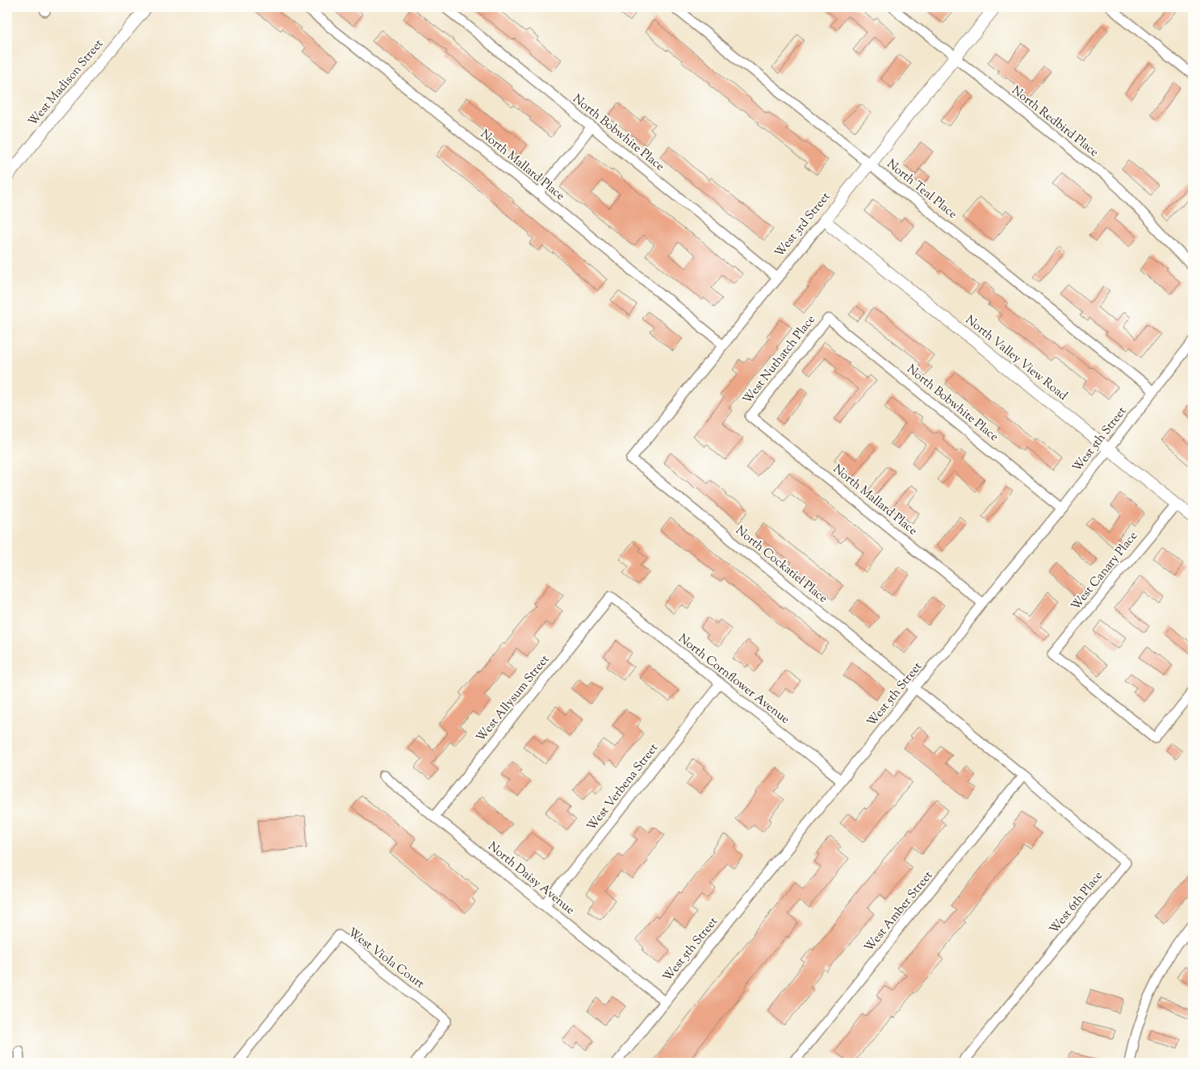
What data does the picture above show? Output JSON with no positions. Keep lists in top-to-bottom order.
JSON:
{
  "streets": {
    "street": [
      "West Madison Street",
      "North Redbird Place",
      "North Bobwhite Place",
      "North Mallard Place",
      "North Teal Place",
      "West 3rd Street",
      "North Valley View Road",
      "West Nuthatch Place",
      "West 5th Street",
      "North Cockatiel Place",
      "West Canary Place",
      "North Cornflower Avenue",
      "West Allysum Street",
      "West Verbena Street",
      "North Daisy Avenue",
      "West 6th Place",
      "West Amber Street",
      "West Viola Court"
    ]
  },
  "crossings": [
    ["North Redbird Place", "West 3rd Street"],
    ["North Bobwhite Place", "West 3rd Street"],
    ["North Bobwhite Place", "West Nuthatch Place"],
    ["North Bobwhite Place", "West 5th Street"],
    ["North Mallard Place", "West 3rd Street"],
    ["North Mallard Place", "West Nuthatch Place"],
    ["North Mallard Place", "West 5th Street"],
    ["North Teal Place", "West 3rd Street"],
    ["North Teal Place", "West 5th Street"],
    ["West 3rd Street", "North Valley View Road"],
    ["West 3rd Street", "North Cockatiel Place"],
    ["North Valley View Road", "West 5th Street"],
    ["North Valley View Road", "West Canary Place"],
    ["West 5th Street", "North Cockatiel Place"],
    ["West 5th Street", "North Cornflower Avenue"],
    ["West 5th Street", "North Daisy Avenue"],
    ["North Cockatiel Place", "West 6th Place"],
    ["North Cockatiel Place", "West Amber Street"],
    ["North Cornflower Avenue", "West Allysum Street"],
    ["North Cornflower Avenue", "West Verbena Street"],
    ["West Allysum Street", "North Daisy Avenue"],
    ["West Verbena Street", "North Daisy Avenue"],
    ["West 6th Place", "West Amber Street"]
  ]
}
